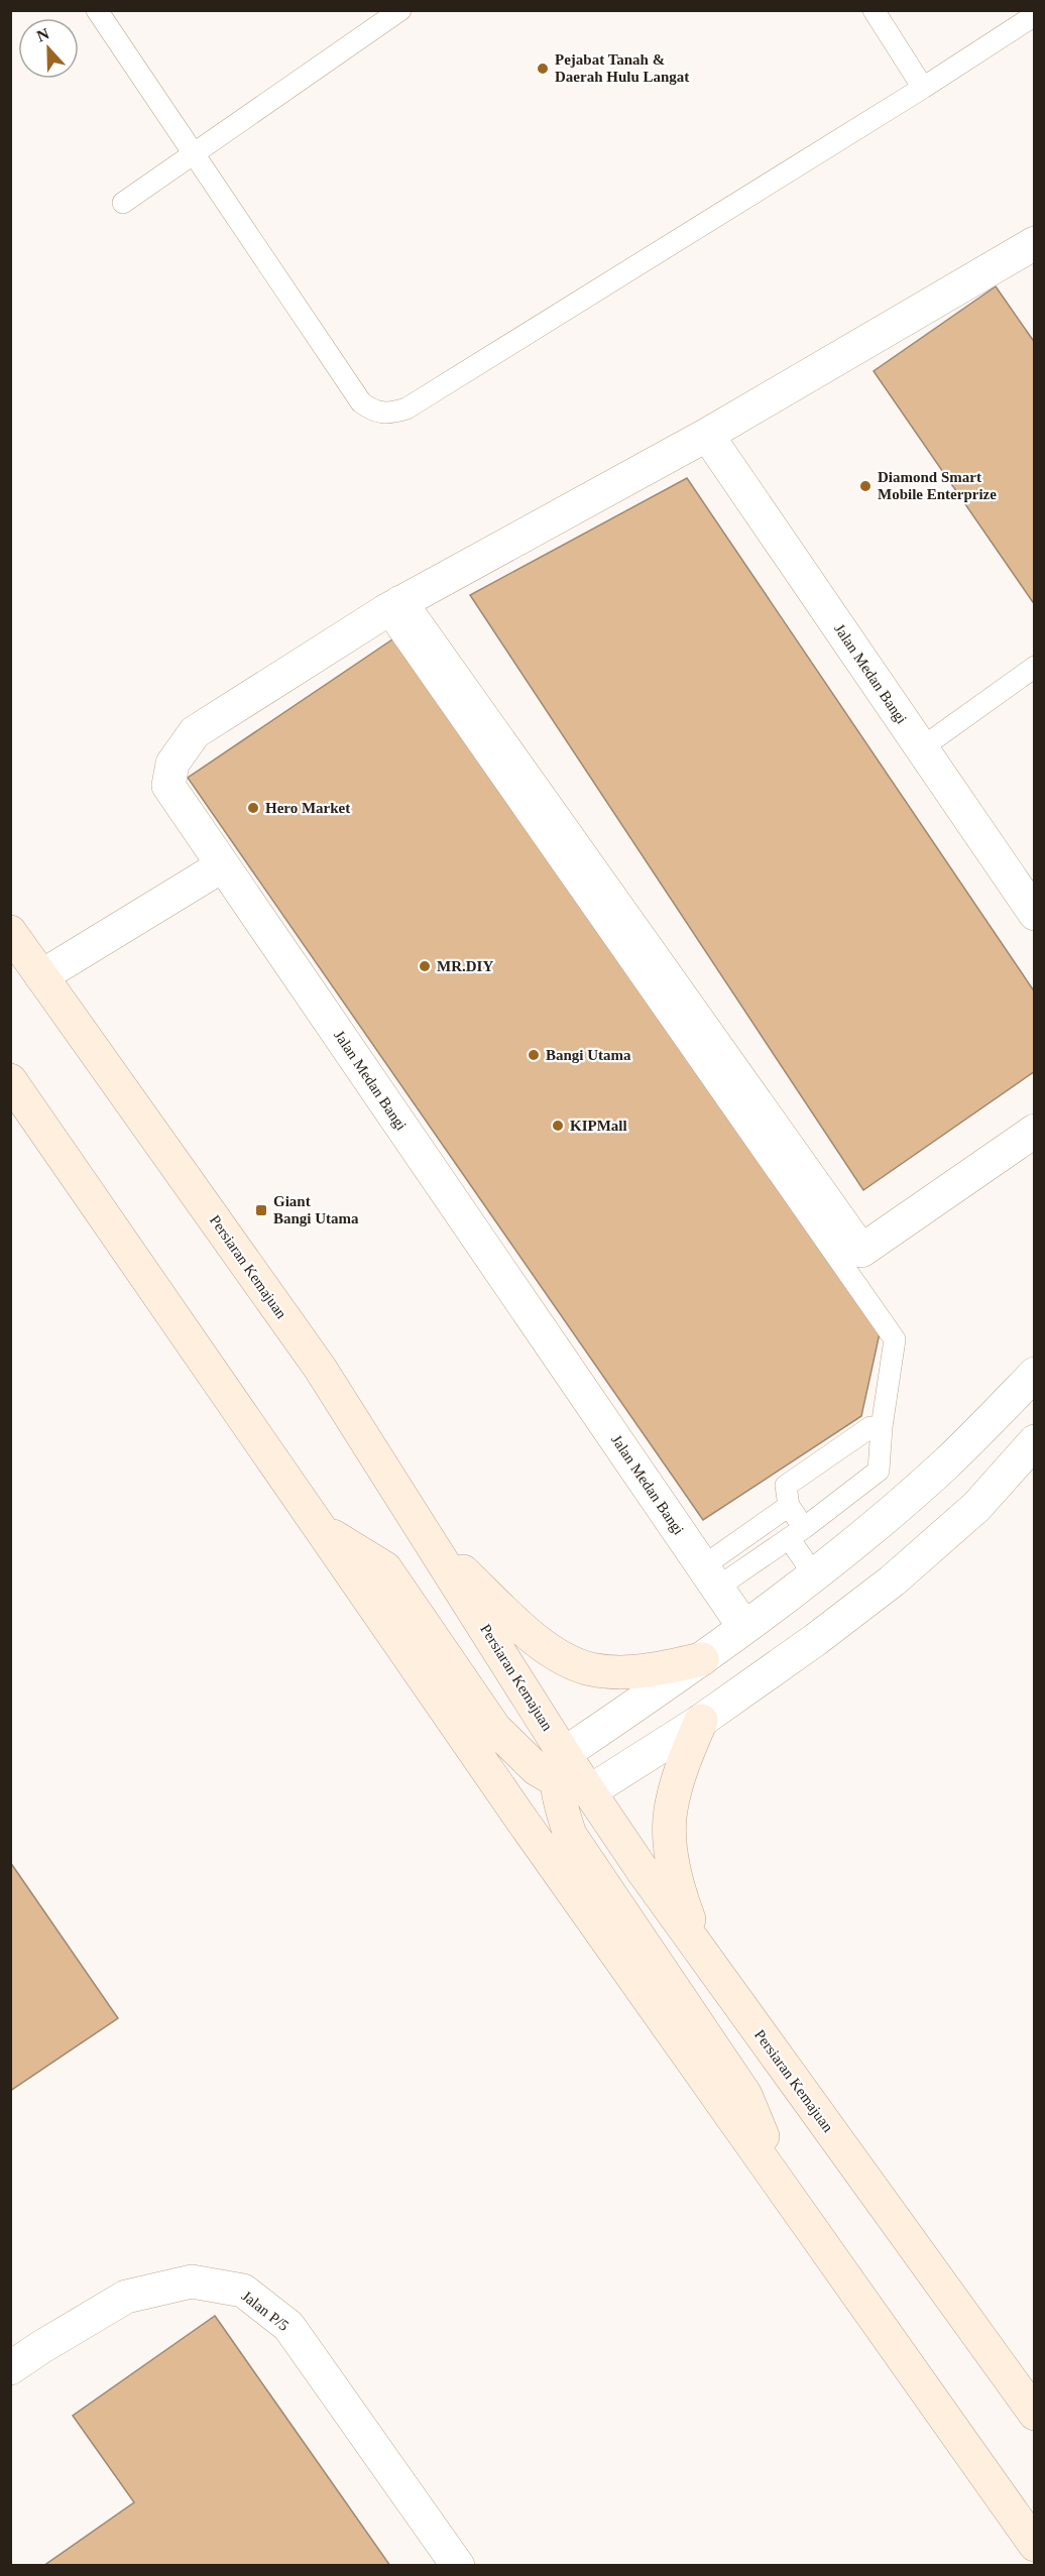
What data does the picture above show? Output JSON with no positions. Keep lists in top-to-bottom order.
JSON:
{
  "streets": {
    "main road": ["Persiaran Kemajuan"],
    "street": ["Jalan Medan Bangi", "Jalan P/5"]
  },
  "places": {
    "other": [
      "Pejabat Tanah & Daerah Hulu Langat",
      "Diamond Smart Mobile Enterprize",
      "Hero Market",
      "MR.DIY",
      "Bangi Utama",
      "KIPMall"
    ],
    "transit": ["Giant Bangi Utama"]
  },
  "north": "top"
}
